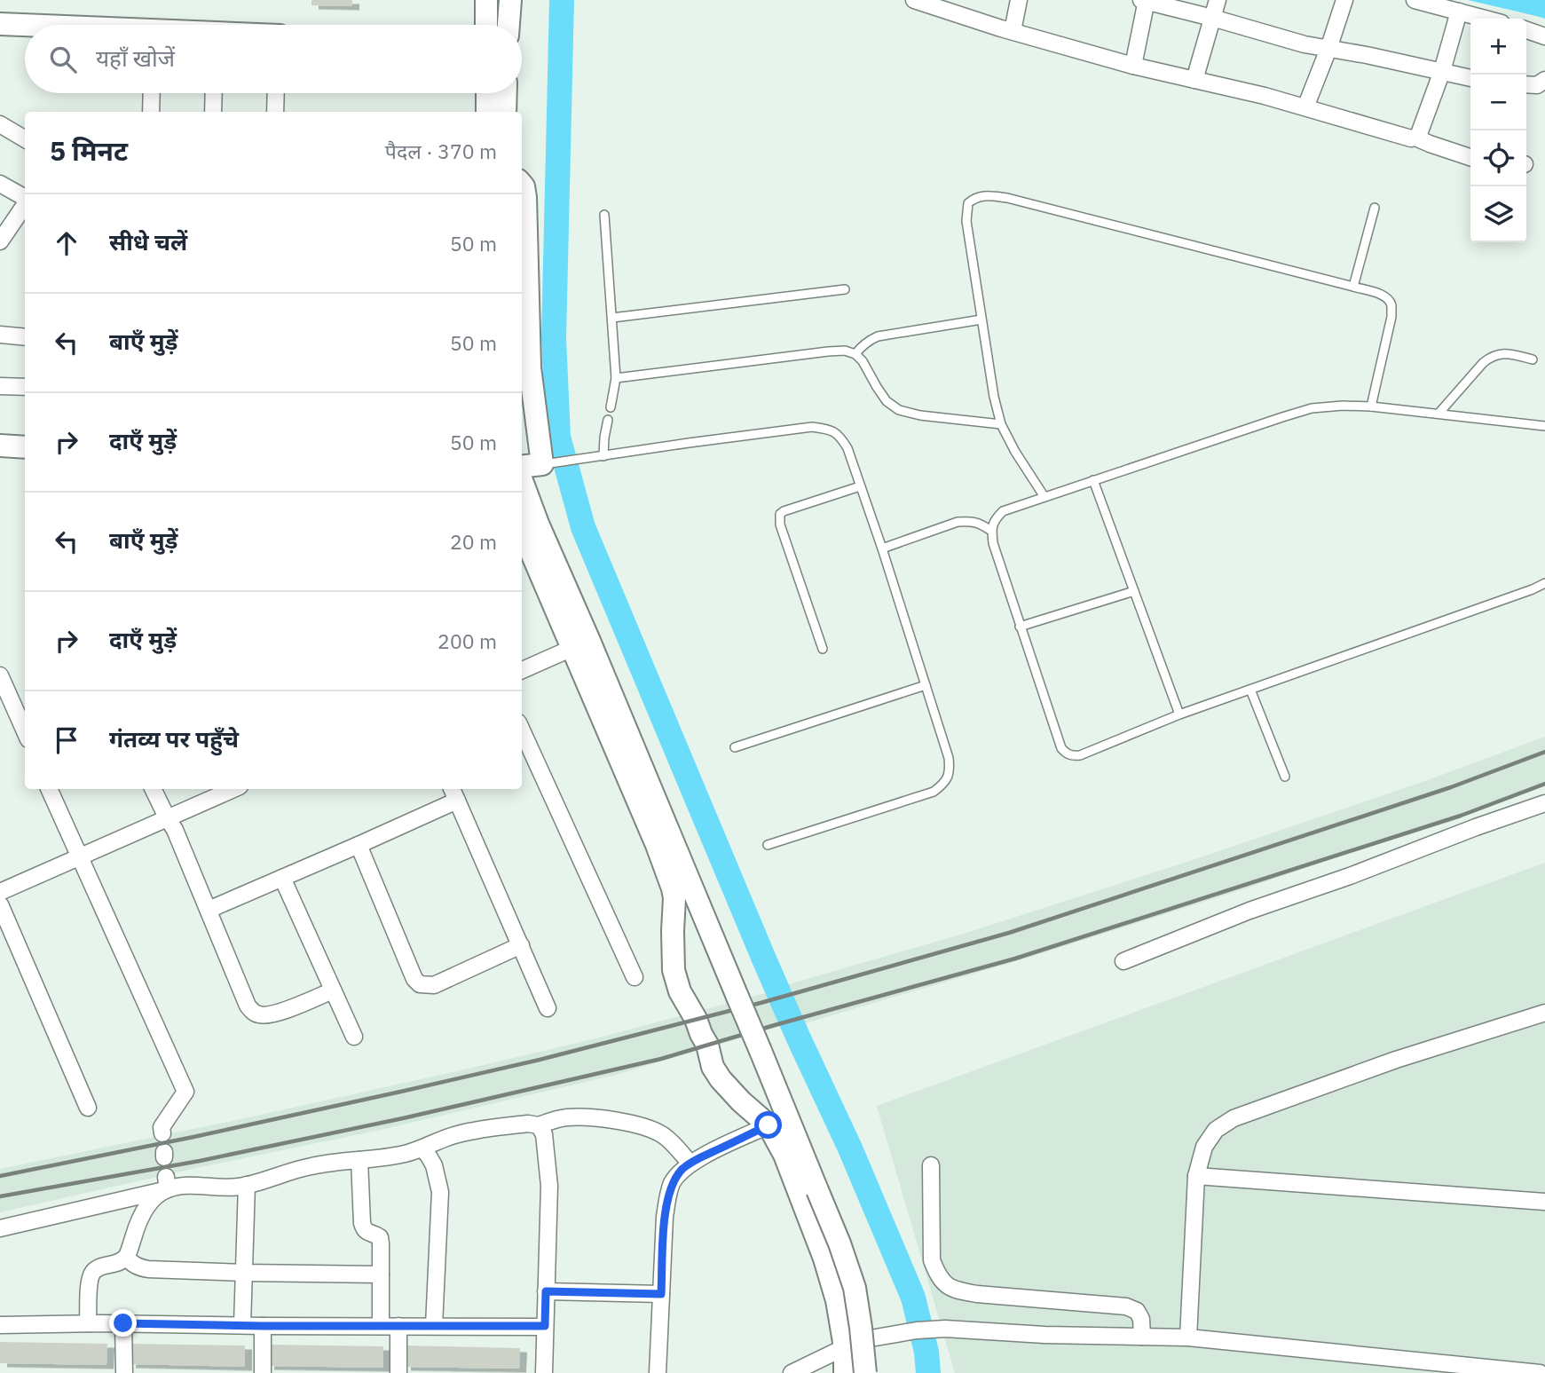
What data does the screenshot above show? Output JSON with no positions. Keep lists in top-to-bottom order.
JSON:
{
  "page": {
    "map_buttons": ["+", "−"],
    "search": "यहाँ खोजें",
    "heading": ["5 मिनट", "पैदल · 370 m"],
    "list": [
      ["सीधे चलें", "50 m"],
      ["बाएँ मुड़ें", "50 m"],
      ["दाएँ मुड़ें", "50 m"],
      ["बाएँ मुड़ें", "20 m"],
      ["दाएँ मुड़ें", "200 m"],
      "गंतव्य पर पहुँचे"
    ]
  }
}
